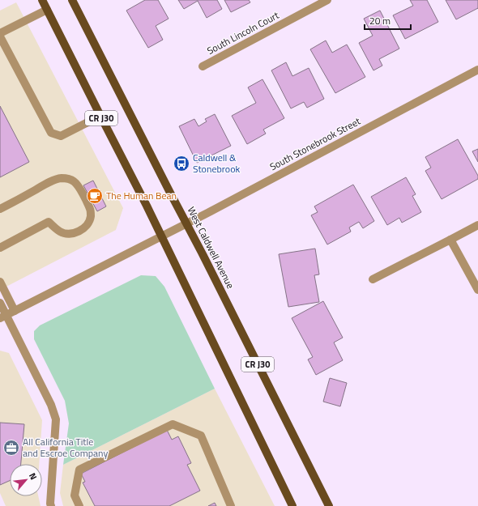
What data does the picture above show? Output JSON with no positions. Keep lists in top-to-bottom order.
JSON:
{
  "streets": {
    "main road": ["CR J30", "West Caldwell Avenue"],
    "street": ["South Lincoln Court", "South Stonebrook Street"]
  },
  "crossings": [
    ["CR J30", "South Stonebrook Street"],
    ["South Stonebrook Street", "West Caldwell Avenue"]
  ],
  "places": {
    "bus stop": ["Caldwell & Stonebrook"],
    "cafe": ["The Human Bean"],
    "office": ["All California Title and Escroe Company"]
  },
  "scale_bar": "20 m",
  "north": "top right"
}
